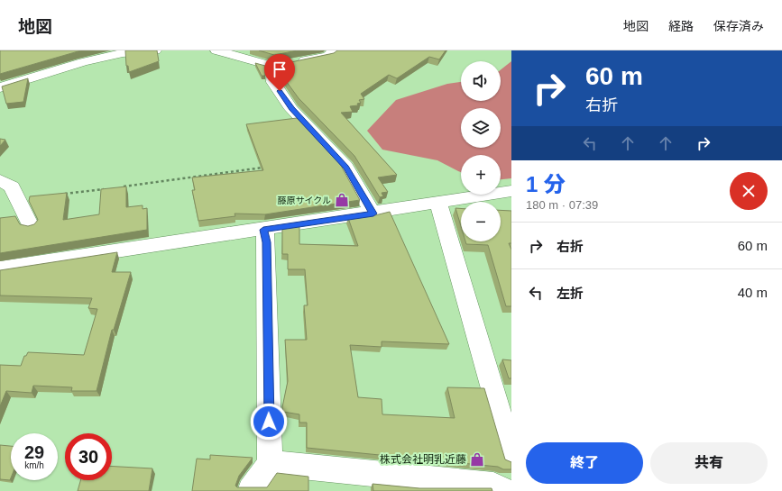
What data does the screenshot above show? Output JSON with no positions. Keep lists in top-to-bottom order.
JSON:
{
  "places": {
    "shop": ["藤原サイクル", "株式会社明乳近藤"]
  },
  "page": {
    "header": "地図",
    "nav": ["地図", "経路", "保存済み"],
    "turn": ["60 m", "右折"],
    "map_buttons": ["+", "−"],
    "heading": ["1 分", "180 m · 07:39"],
    "list": [
      {
        "name": "右折",
        "value": "60 m"
      },
      {
        "name": "左折",
        "value": "40 m"
      }
    ],
    "speed": "29 km/h",
    "limit": "30",
    "buttons": ["終了", "共有"]
  }
}
